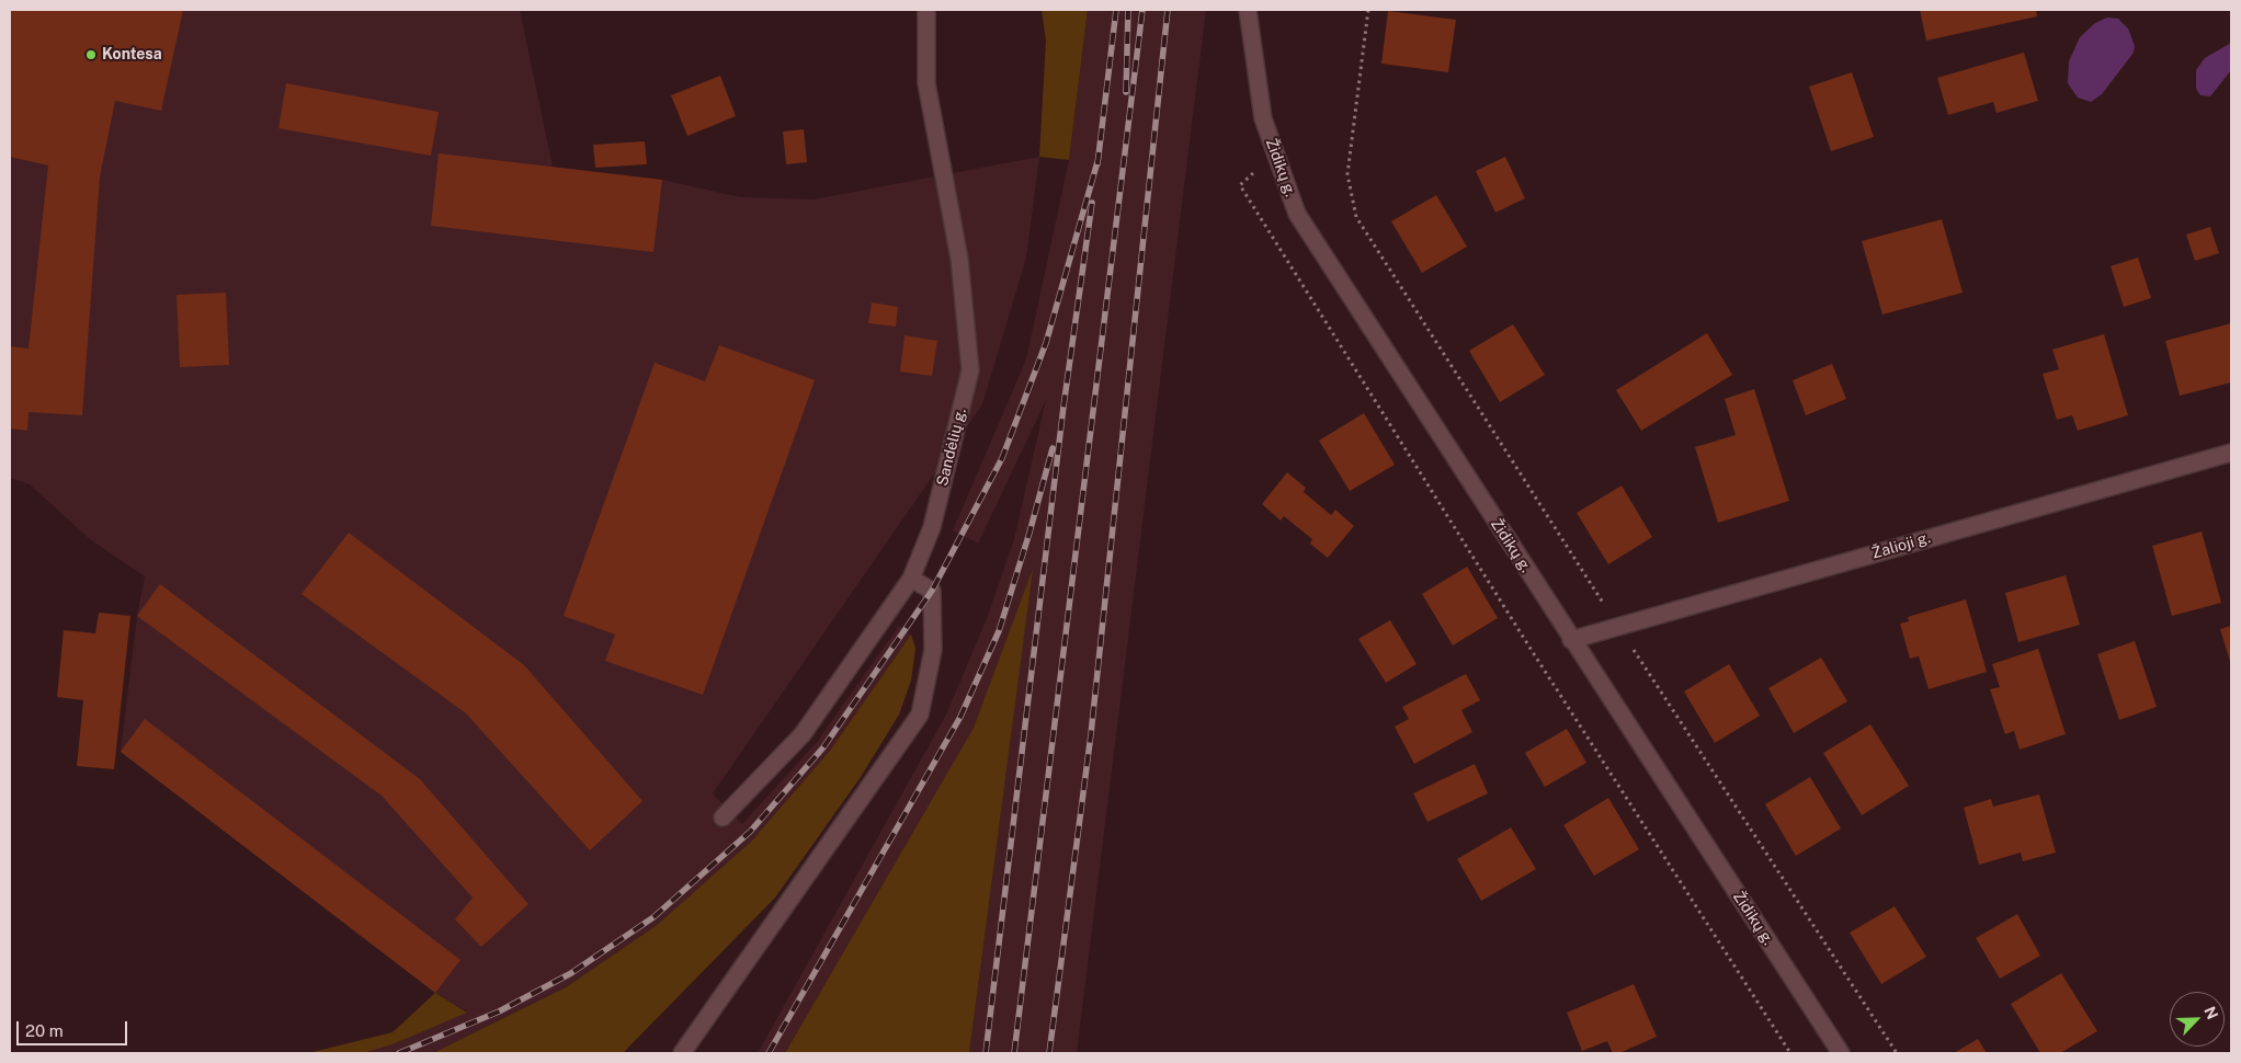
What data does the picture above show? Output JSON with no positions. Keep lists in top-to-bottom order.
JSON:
{
  "streets": {
    "street": ["Židikų g.", "Sandėlių g.", "Žalioji g."]
  },
  "crossings": [
    ["Židikų g.", "Žalioji g."]
  ],
  "places": ["Kontesa"],
  "scale_bar": "20 m",
  "north": "top right"
}
